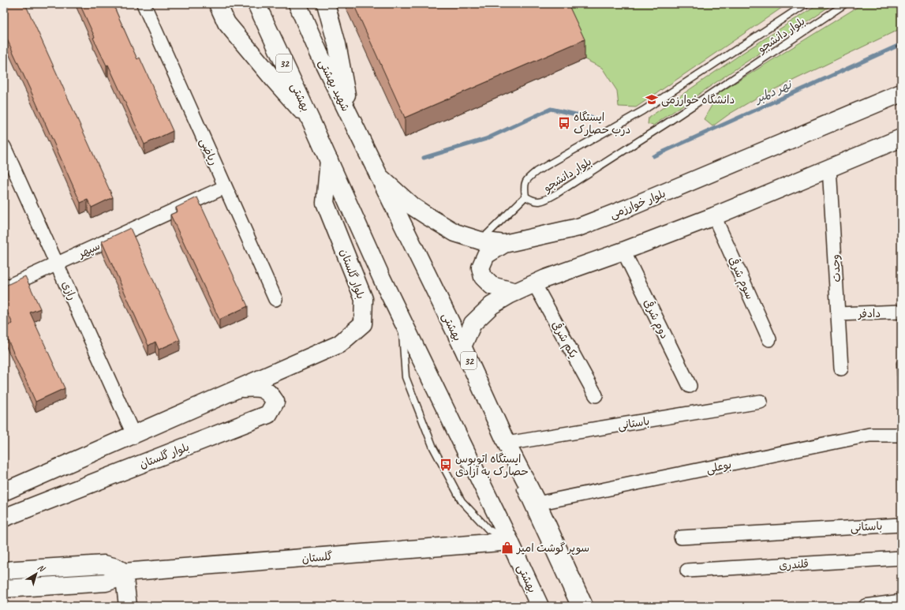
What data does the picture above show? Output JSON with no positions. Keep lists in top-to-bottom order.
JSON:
{
  "streets": {
    "main road": [
      "32",
      "شهید بهشتی",
      "بهشتى",
      "بلوار خوارزمی",
      "بلوار گلستان",
      "بهشتی",
      "گلستان"
    ],
    "street": [
      "ریاضی",
      "سپهر",
      "وحدت",
      "سوم شرقی",
      "رازی",
      "دادفر",
      "دوم شرقی",
      "یکم شرقی",
      "باستانی",
      "بوعلی",
      "قلندری"
    ],
    "lane": ["بلوار دانشجو"]
  },
  "crossings": [
    ["شهید بهشتی", "بهشتی"],
    ["بهشتى", "بهشتی"],
    ["ریاضی", "سپهر"],
    ["بلوار خوارزمی", "بهشتی"],
    ["سپهر", "رازی"],
    ["وحدت", "دادفر"],
    ["بلوار گلستان", "رازی"],
    ["بلوار گلستان", "بهشتی"],
    ["بهشتی", "باستانی"],
    ["بهشتی", "بوعلی"],
    ["بهشتی", "گلستان"]
  ],
  "water": ["نهر دلمبر"],
  "places": {
    "school or university": ["دانشگاه خوارزمی"],
    "bus stop": ["ایستگاه درب حصارک", "ایستگاه اتوبوس حصارک به آزادی"],
    "shop": ["سوپر گوشت امیر"]
  },
  "north": "top right"
}
